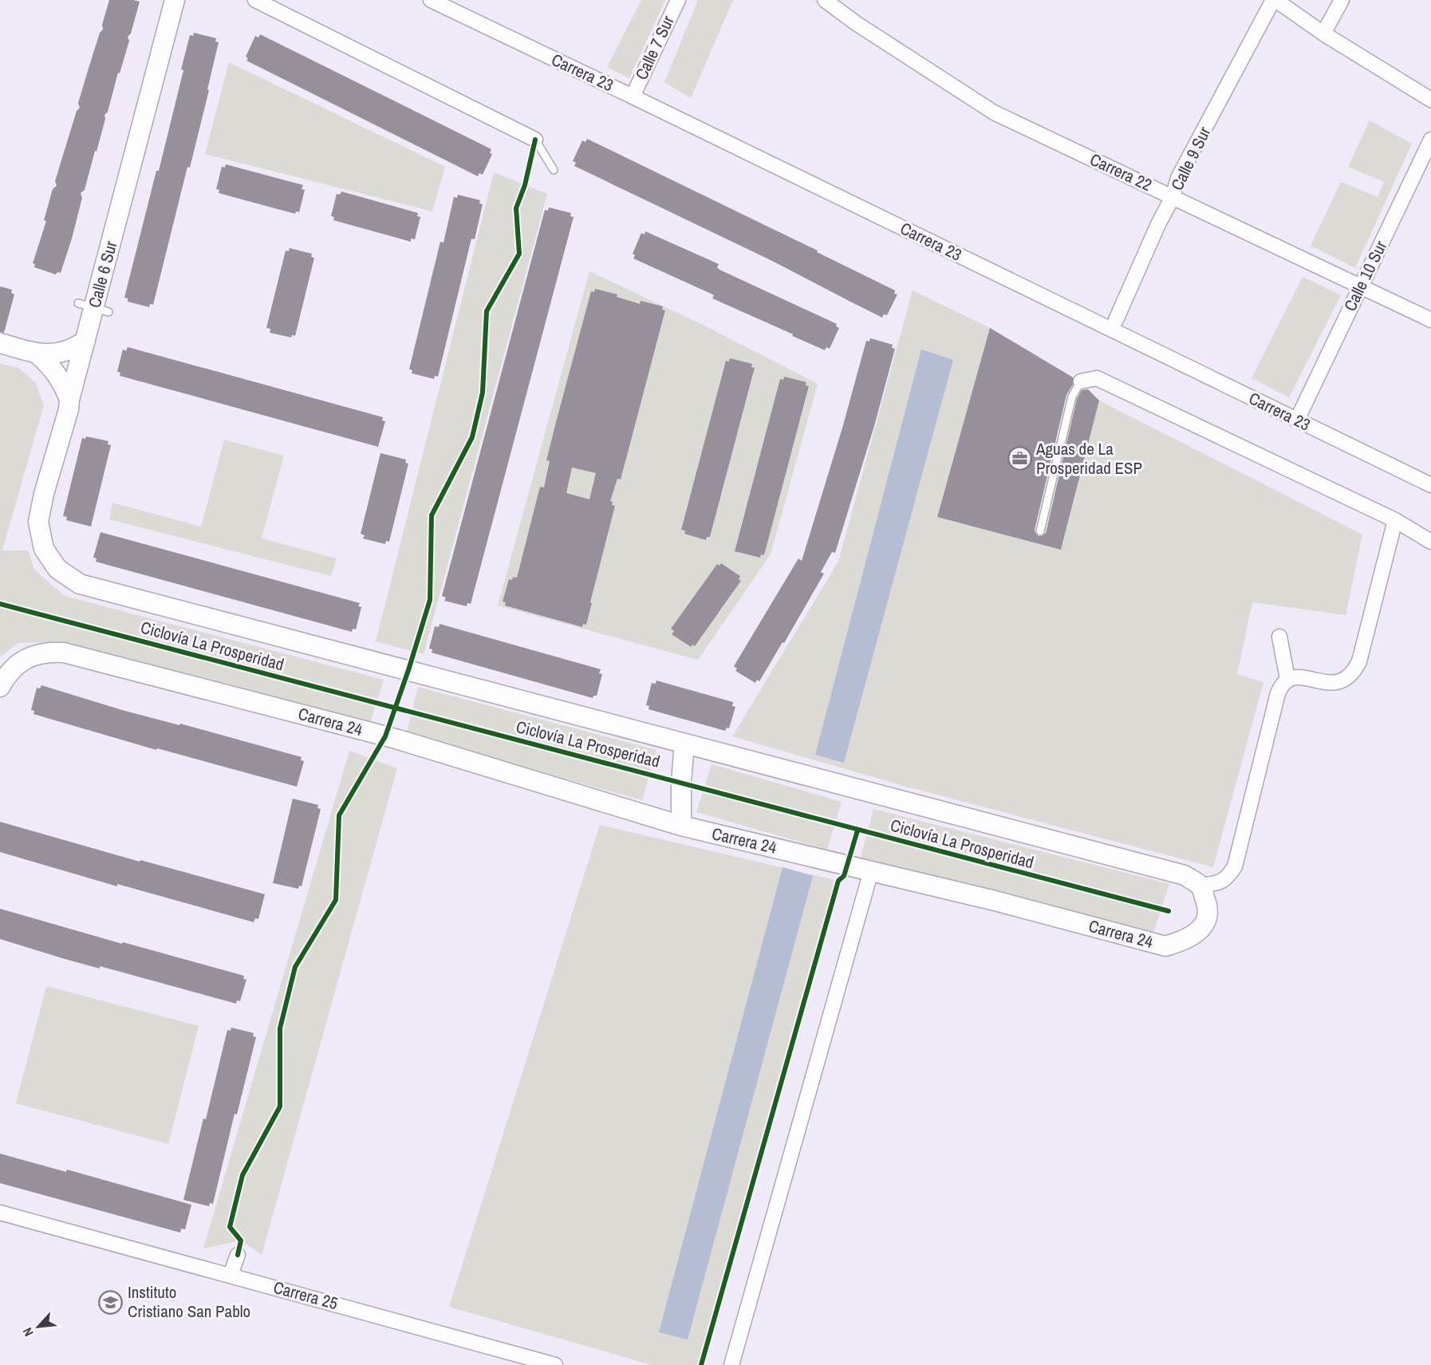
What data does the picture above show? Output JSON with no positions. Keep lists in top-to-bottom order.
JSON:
{
  "streets": {
    "street": [
      "Calle 7 Sur",
      "Carrera 23",
      "Calle 9 Sur",
      "Carrera 22",
      "Calle 6 Sur",
      "Calle 10 Sur",
      "Carrera 24",
      "Carrera 25"
    ],
    "cycle path": ["Ciclovía La Prosperidad"]
  },
  "crossings": [
    ["Calle 7 Sur", "Carrera 23"],
    ["Calle 9 Sur", "Carrera 22"],
    ["Carrera 22", "Calle 10 Sur"]
  ],
  "places": {
    "office": ["Aguas de La Prosperidad ESP"],
    "school or university": ["Instituto Cristiano San Pablo"]
  },
  "north": "bottom left"
}
